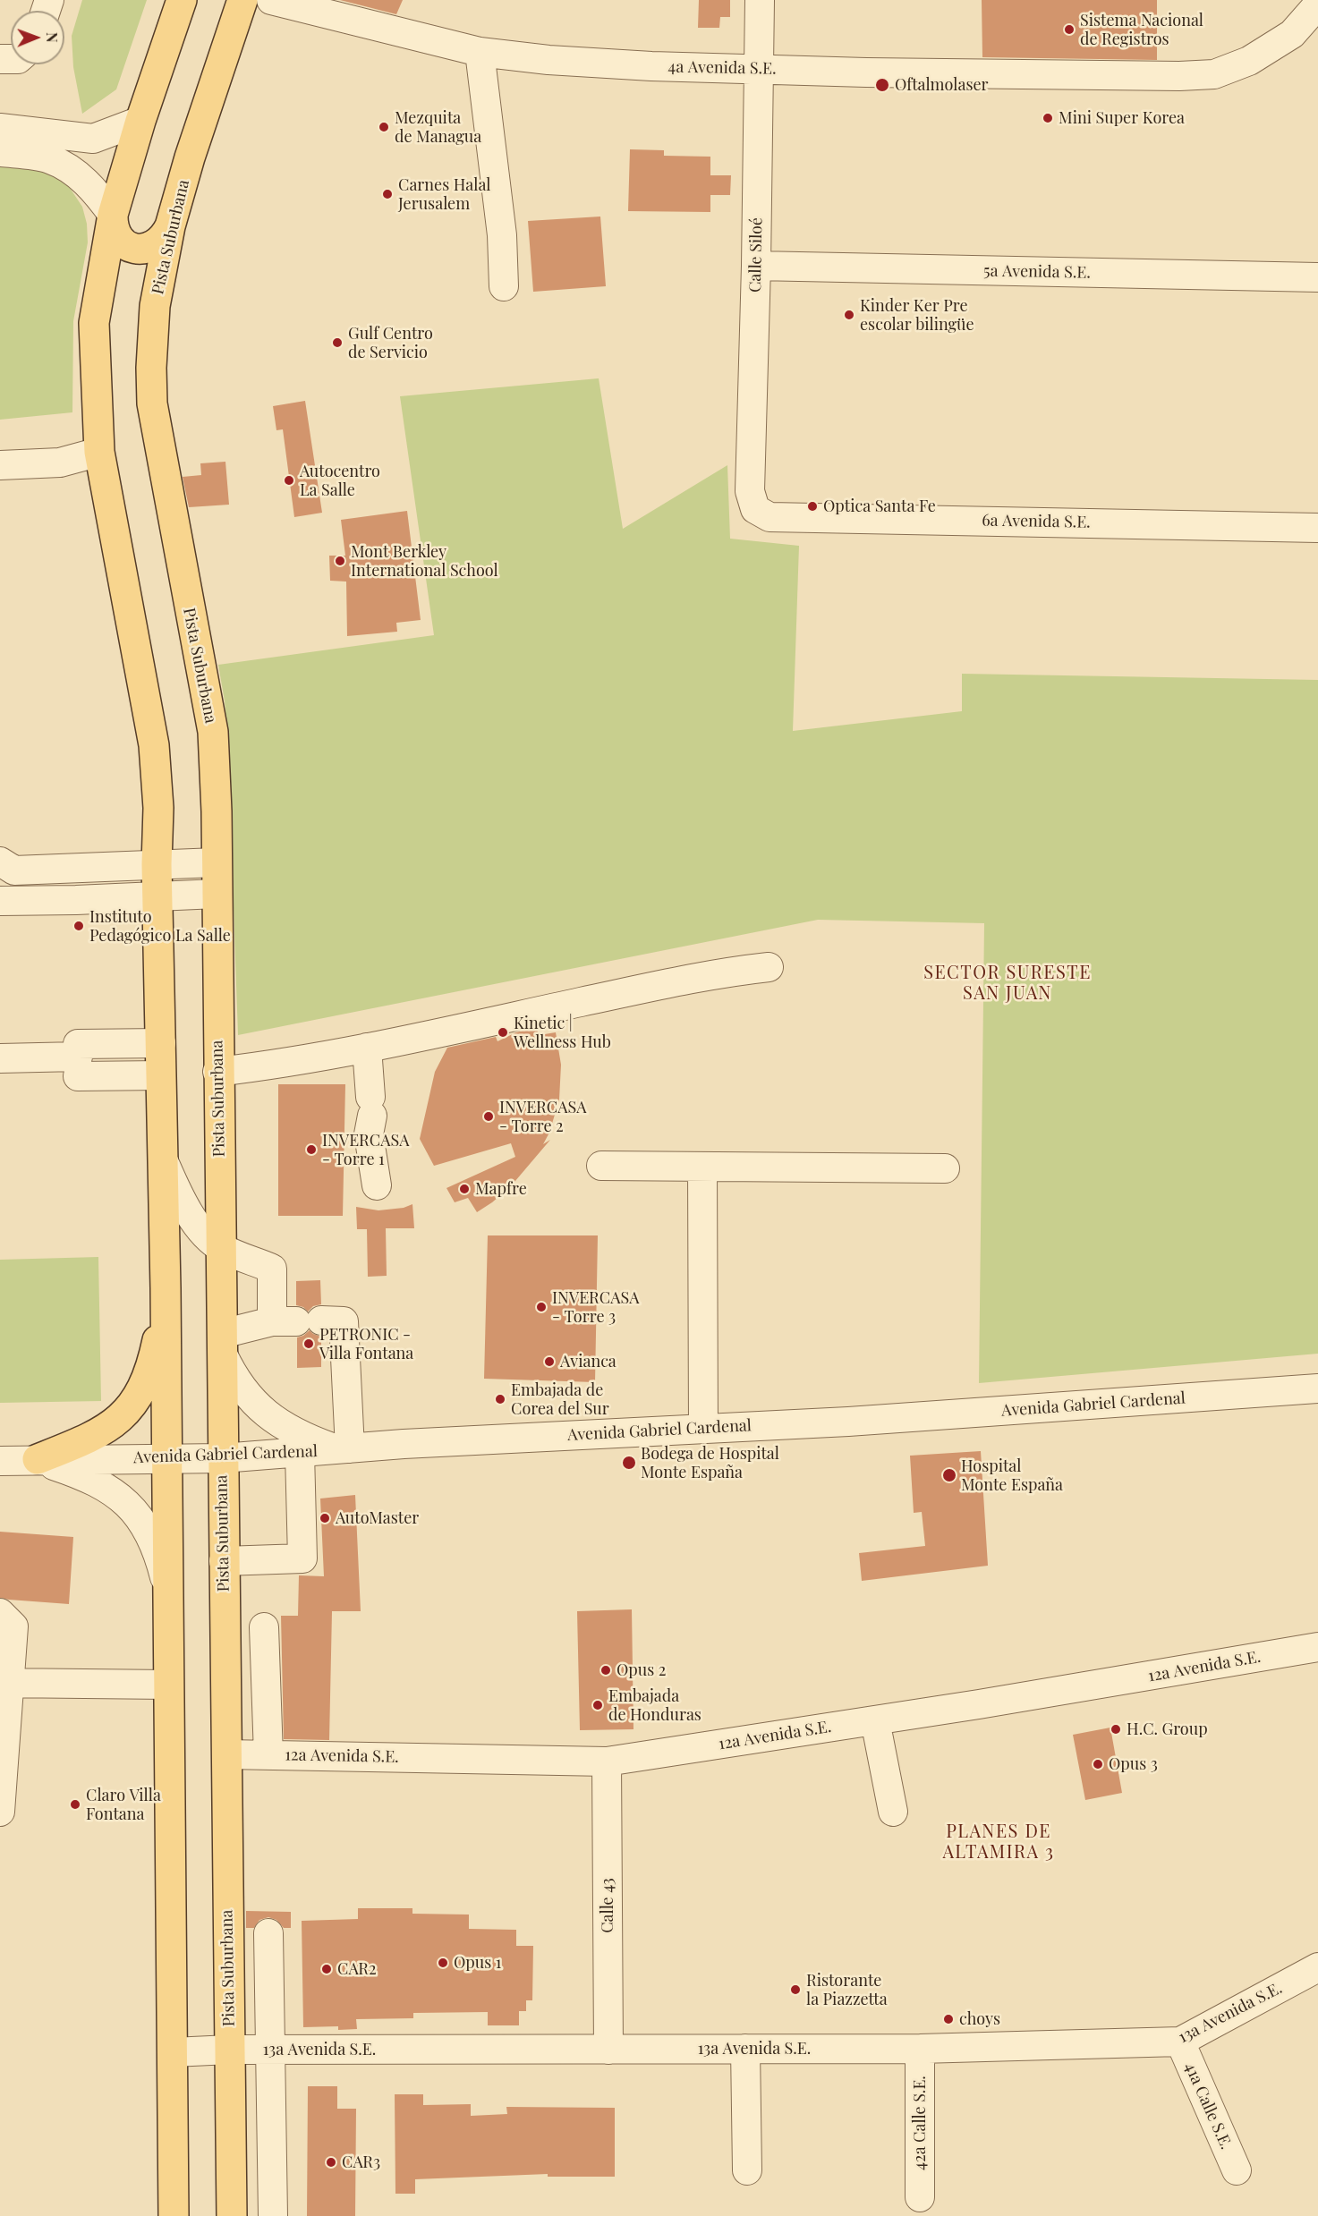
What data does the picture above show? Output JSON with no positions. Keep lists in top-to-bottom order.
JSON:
{
  "streets": {
    "main road": ["Pista Suburbana"],
    "street": [
      "4a Avenida S.E.",
      "Calle Siloé",
      "5a Avenida S.E.",
      "6a Avenida S.E.",
      "Avenida Gabriel Cardenal",
      "12a Avenida S.E.",
      "Calle 43",
      "13a Avenida S.E.",
      "41a Calle S.E.",
      "42a Calle S.E."
    ]
  },
  "crossings": [
    ["4a Avenida S.E.", "Calle Siloé"],
    ["Pista Suburbana", "Avenida Gabriel Cardenal"],
    ["Pista Suburbana", "12a Avenida S.E."],
    ["Pista Suburbana", "13a Avenida S.E."],
    ["Calle Siloé", "5a Avenida S.E."],
    ["Calle Siloé", "6a Avenida S.E."],
    ["12a Avenida S.E.", "Calle 43"],
    ["Calle 43", "13a Avenida S.E."],
    ["13a Avenida S.E.", "41a Calle S.E."],
    ["13a Avenida S.E.", "42a Calle S.E."]
  ],
  "districts": ["SECTOR SURESTE SAN JUAN", "PLANES DE ALTAMIRA 3"],
  "places": [
    "Sistema Nacional de Registros",
    "Oftalmolaser",
    "Mini Super Korea",
    "Mezquita de Managua",
    "Carnes Halal Jerusalem",
    "Kinder Ker Pre escolar bilingüe",
    "Gulf Centro de Servicio",
    "Autocentro La Salle",
    "Optica Santa Fe",
    "Mont Berkley International School",
    "Instituto Pedagógico La Salle",
    "Kinetic | Wellness Hub",
    "INVERCASA - Torre 2",
    "INVERCASA - Torre 1",
    "Mapfre",
    "INVERCASA - Torre 3",
    "PETRONIC - Villa Fontana",
    "Avianca",
    "Embajada de Corea del Sur",
    "Bodega de Hospital Monte España",
    "Hospital Monte España",
    "AutoMaster",
    "Opus 2",
    "Embajada de Honduras",
    "H.C. Group",
    "Opus 3",
    "Claro Villa Fontana",
    "Opus 1",
    "CAR2",
    "Ristorante la Piazzetta",
    "choys",
    "CAR3"
  ],
  "north": "right"
}
